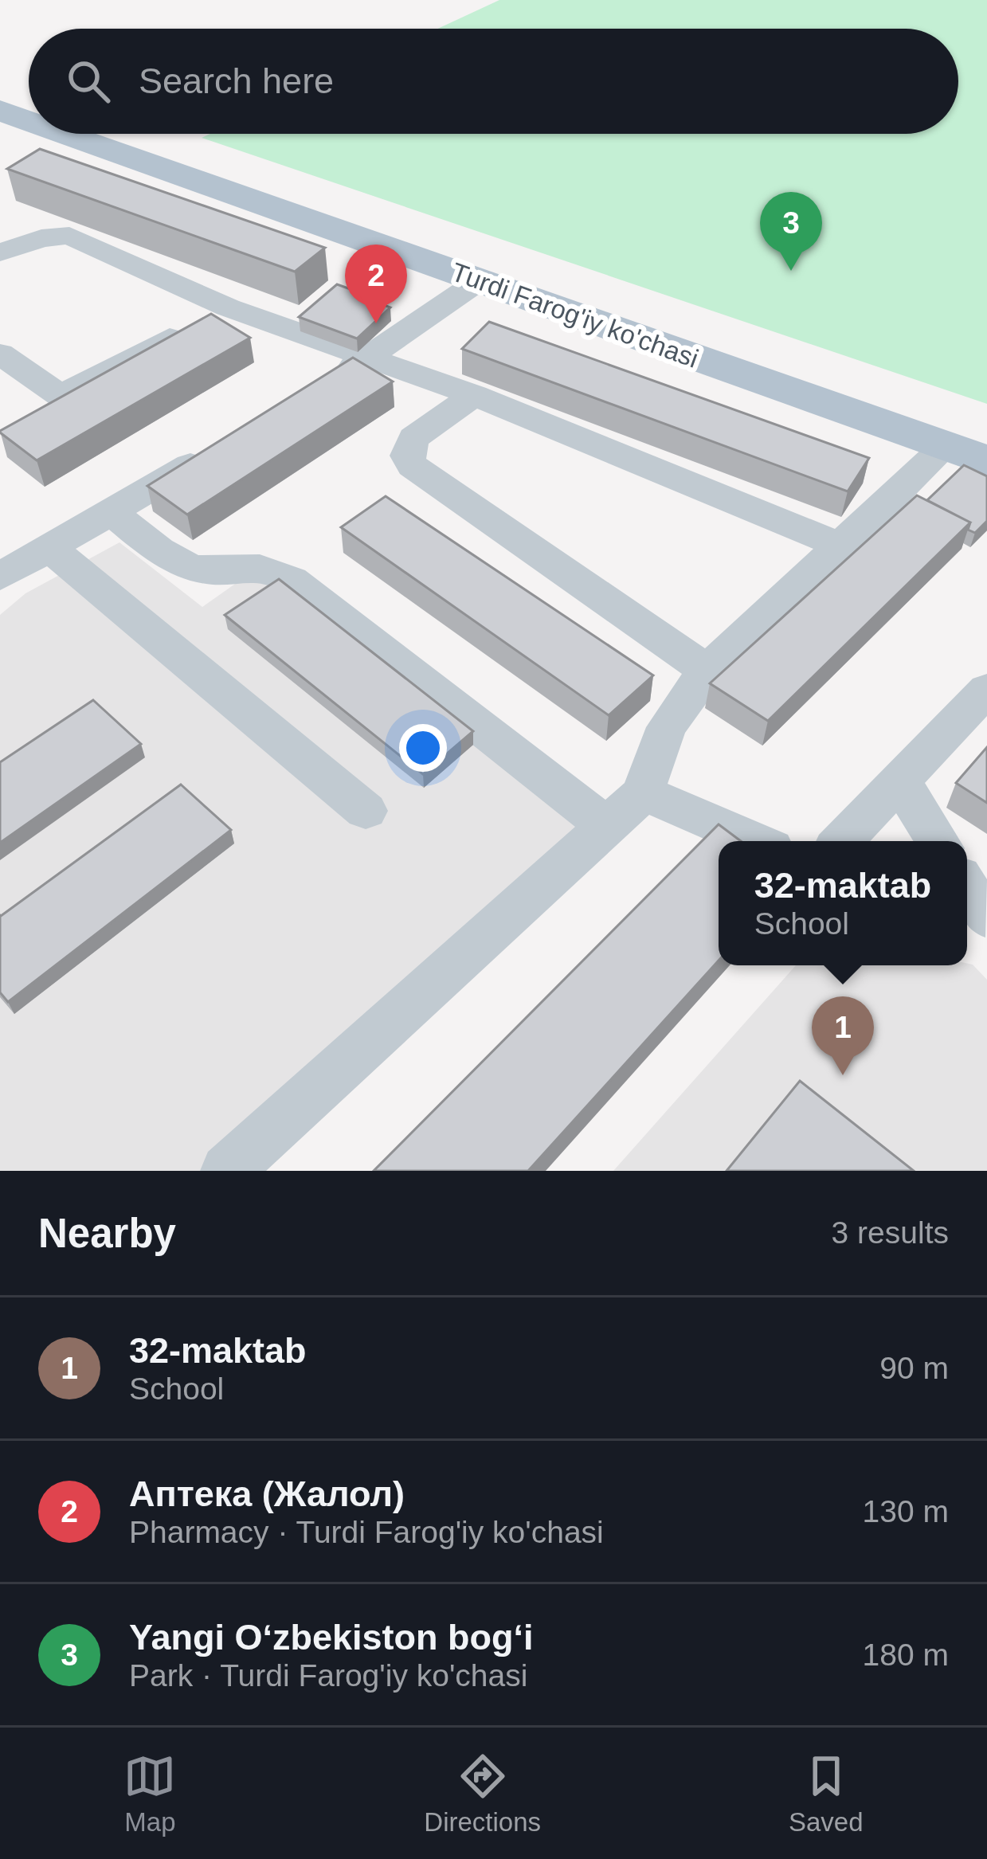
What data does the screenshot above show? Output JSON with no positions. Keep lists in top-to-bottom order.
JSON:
{
  "streets": {
    "main road": ["Turdi Farog'iy ko'chasi"]
  },
  "page": {
    "search": "Search here",
    "pins": ["3", "2", "1"],
    "popup": ["32-maktab", "School"],
    "heading": ["Nearby", "3 results"],
    "list": [
      {
        "mark": "1",
        "name": "32-maktab",
        "note": "School",
        "value": "90 m"
      },
      {
        "mark": "2",
        "name": "Аптека (Жалол)",
        "note": "Pharmacy · Turdi Farog'iy ko'chasi",
        "value": "130 m"
      },
      {
        "mark": "3",
        "name": "Yangi Oʻzbekiston bogʻi",
        "note": "Park · Turdi Farog'iy ko'chasi",
        "value": "180 m"
      }
    ],
    "nav": ["Map", "Directions", "Saved"]
  }
}
